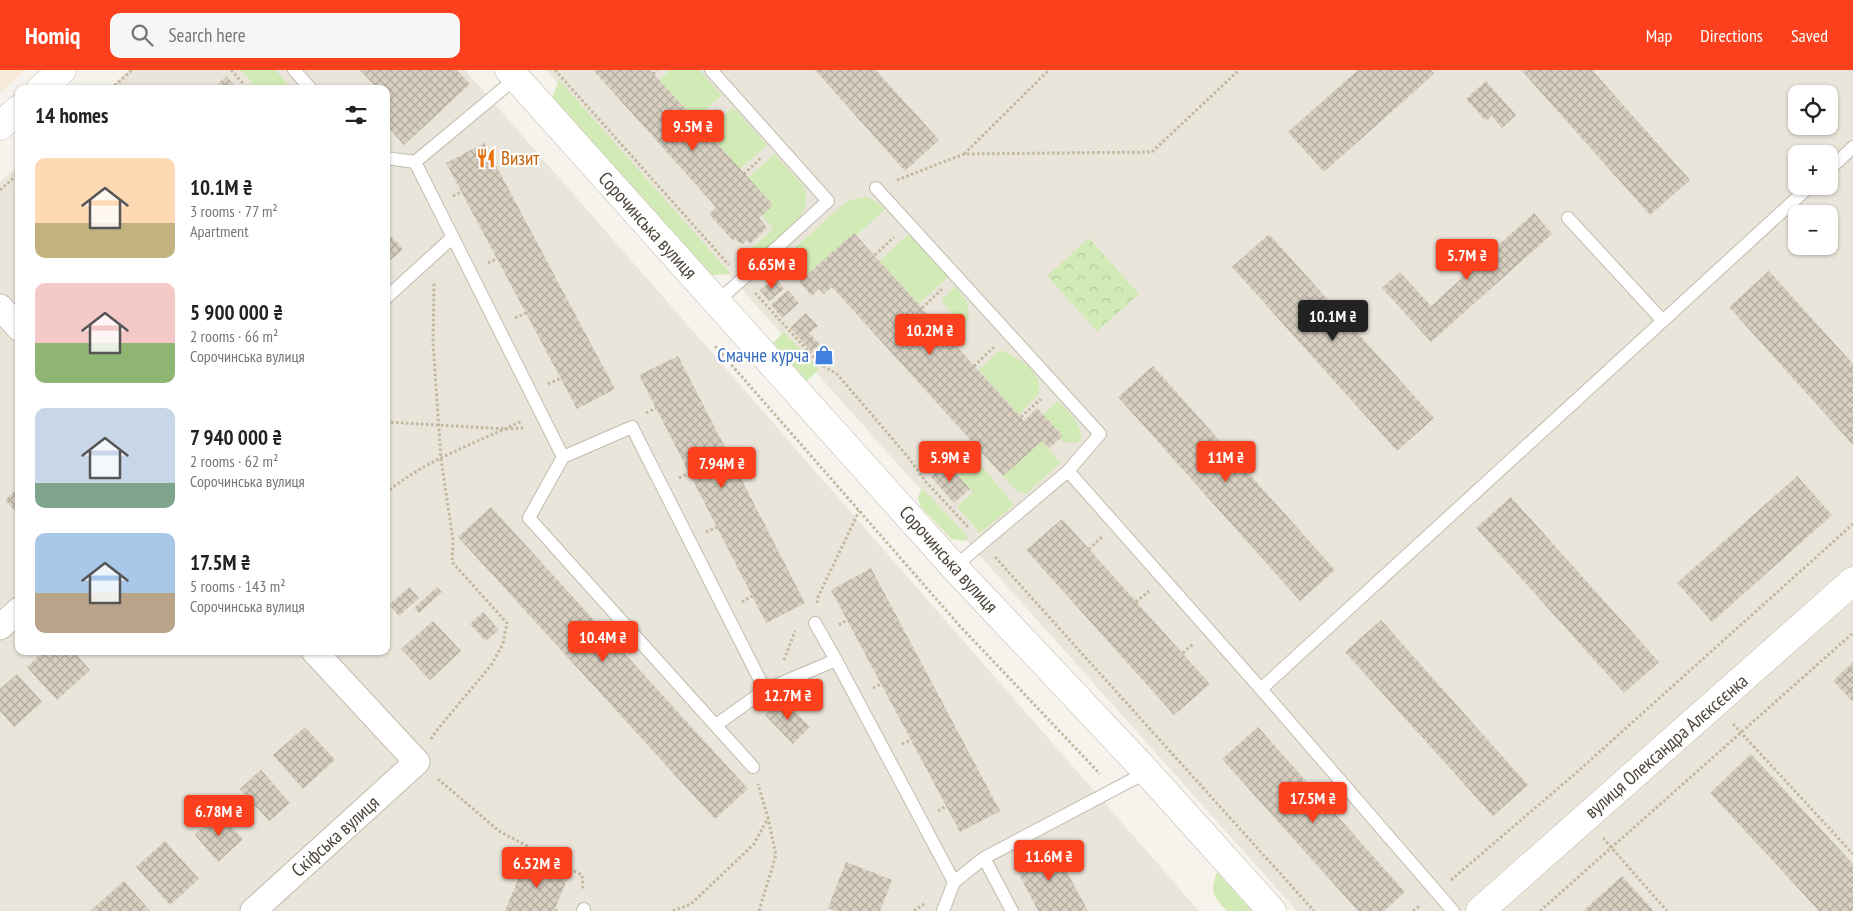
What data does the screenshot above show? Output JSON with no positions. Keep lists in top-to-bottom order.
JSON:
{
  "streets": {
    "street": ["Сорочинська вулиця", "вулиця Олександра Алєксєєнка", "Скіфська вулиця"]
  },
  "places": {
    "restaurant": ["Визит"],
    "shop": ["Смачне курча"]
  },
  "page": {
    "header": "Homiq",
    "search": "Search here",
    "nav": ["Map", "Directions", "Saved"],
    "map_buttons": ["+", "−"],
    "heading": "14 homes",
    "price": [
      "9.5M ₴",
      "5.7M ₴",
      "6.65M ₴",
      "10.1M ₴",
      "10.2M ₴",
      "5.9M ₴",
      "11M ₴",
      "7.94M ₴",
      "10.4M ₴",
      "12.7M ₴",
      "17.5M ₴",
      "6.78M ₴",
      "11.6M ₴",
      "6.52M ₴"
    ],
    "list": [
      {
        "name": "10.1M ₴",
        "note": "3 rooms · 77 m² · Apartment"
      },
      {
        "name": "5 900 000 ₴",
        "note": "2 rooms · 66 m² · Сорочинська вулиця"
      },
      {
        "name": "7 940 000 ₴",
        "note": "2 rooms · 62 m² · Сорочинська вулиця"
      },
      {
        "name": "17.5M ₴",
        "note": "5 rooms · 143 m² · Сорочинська вулиця"
      }
    ]
  }
}
